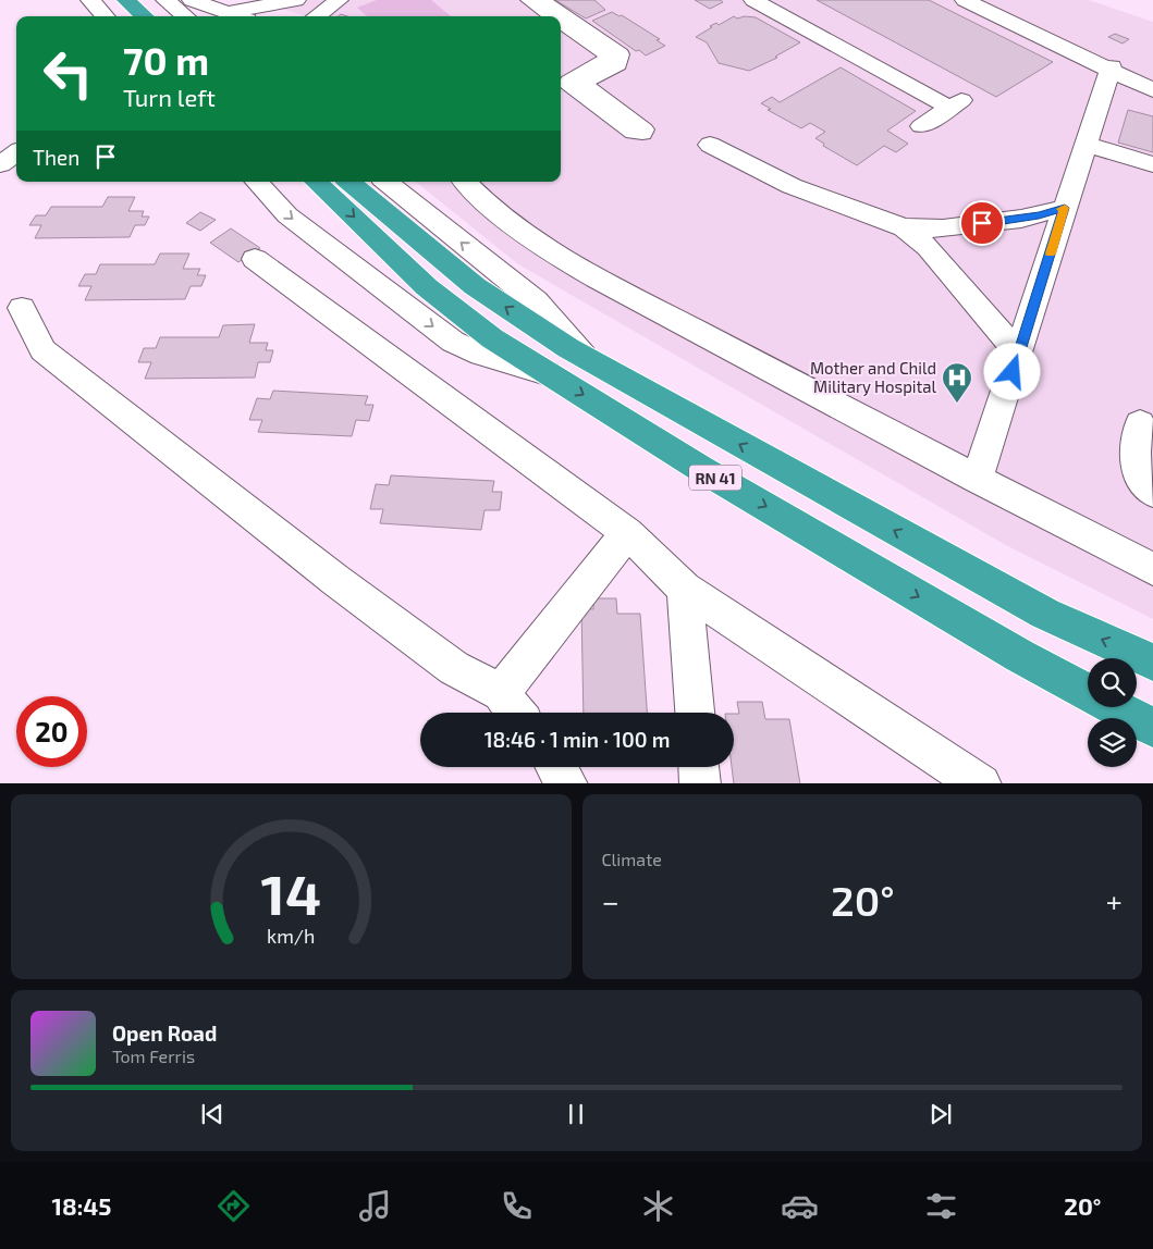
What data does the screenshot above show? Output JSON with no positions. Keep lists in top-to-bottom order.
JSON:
{
  "streets": {
    "highway": ["RN 41"]
  },
  "places": {
    "hospital": ["Mother and Child Military Hospital"]
  },
  "page": {
    "turn": ["70 m", "Turn left"],
    "then": "Then",
    "limit": "20",
    "trip": "18:46 · 1 min · 100 m",
    "tile": "Climate",
    "heat": ["−", "20°", "+"],
    "song": ["Open Road", "Tom Ferris"],
    "tabs": ["18:45", "20°"],
    "gauge": ["14", "km/h"]
  }
}
